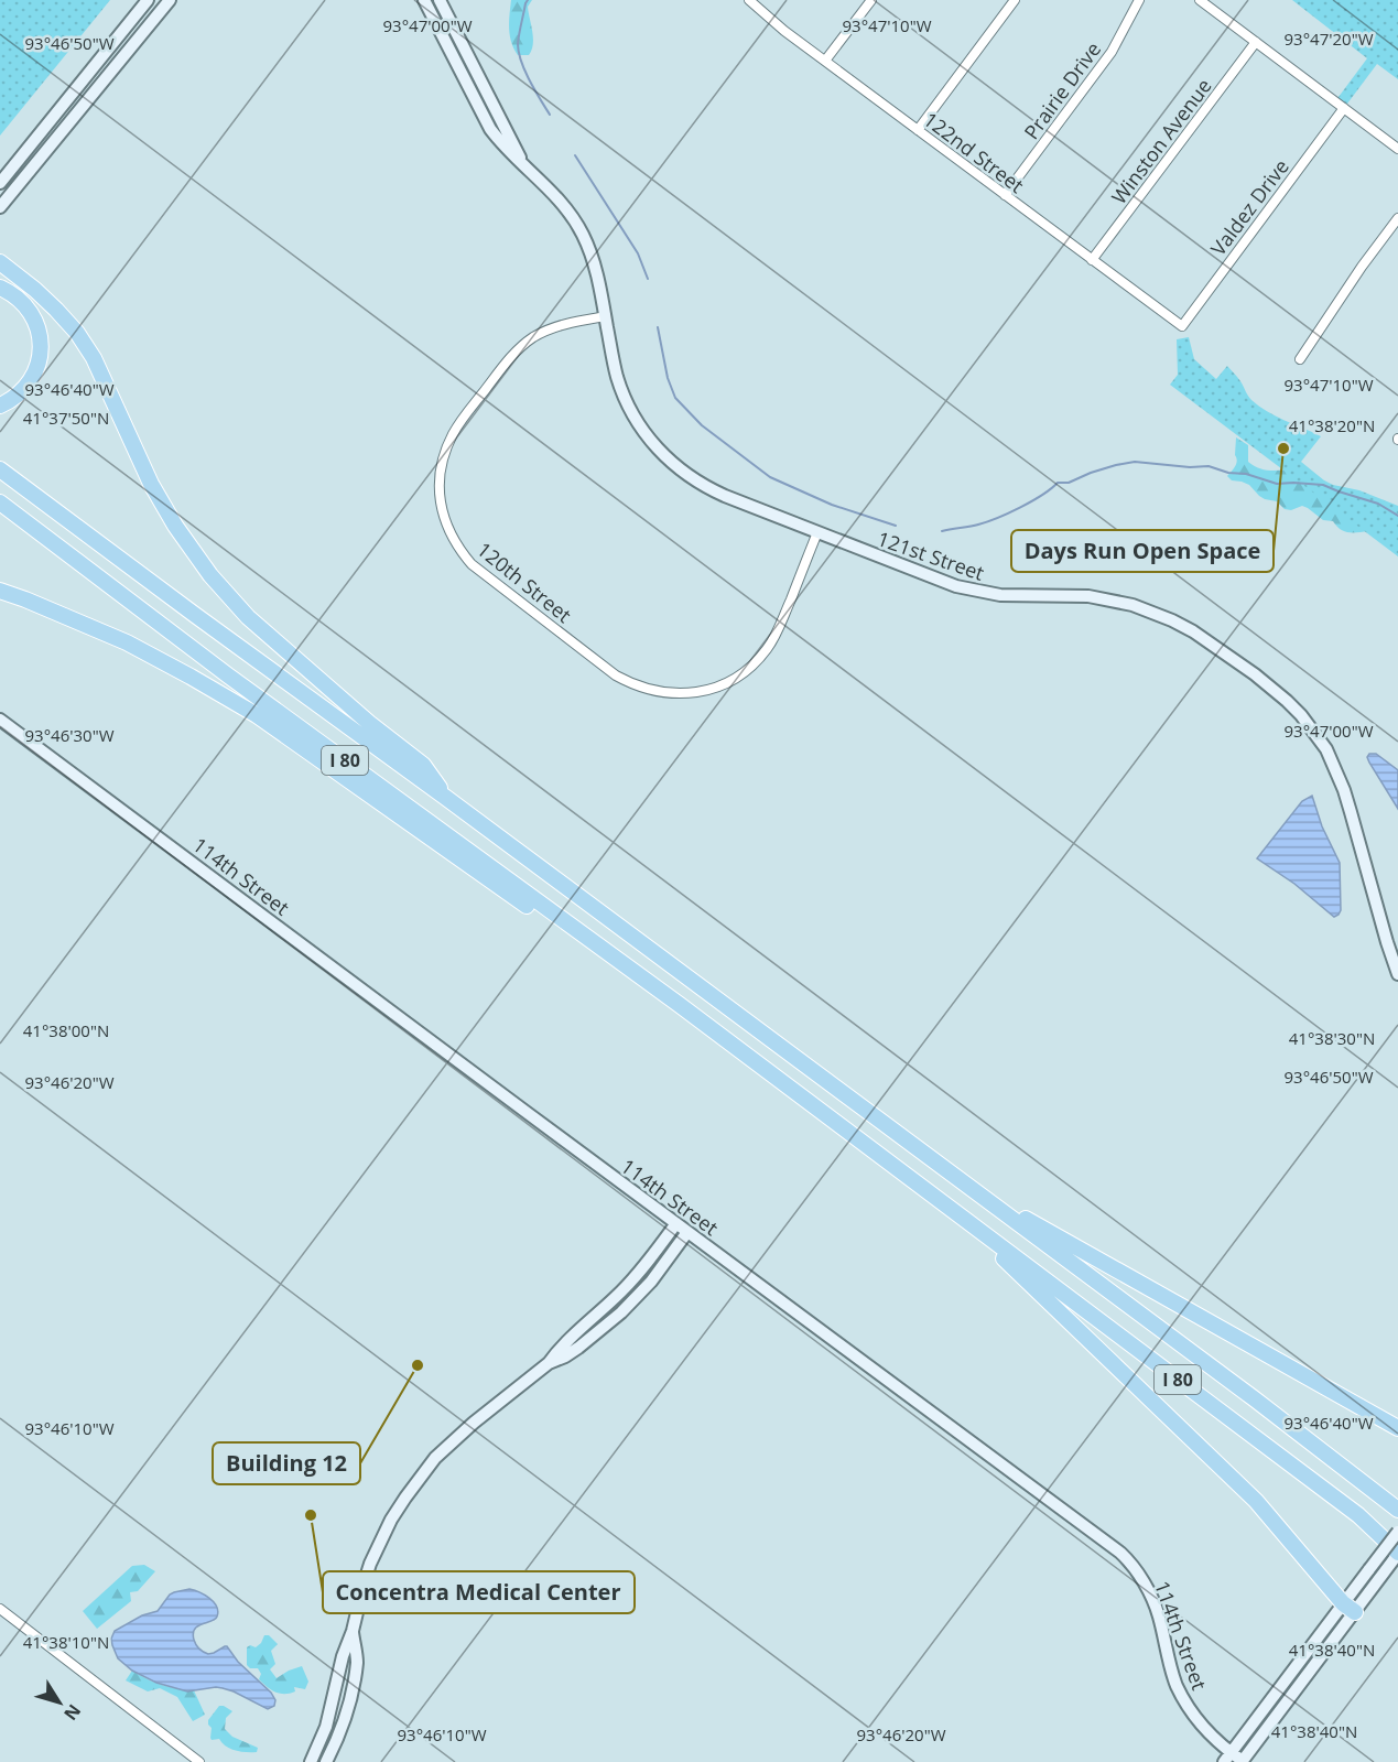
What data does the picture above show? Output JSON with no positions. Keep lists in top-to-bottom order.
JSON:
{
  "streets": {
    "highway": ["I 80"],
    "street": [
      "Prairie Drive",
      "Winston Avenue",
      "122nd Street",
      "Valdez Drive",
      "121st Street",
      "120th Street",
      "114th Street"
    ]
  },
  "crossings": [
    ["Prairie Drive", "122nd Street"],
    ["Winston Avenue", "122nd Street"],
    ["122nd Street", "Valdez Drive"],
    ["121st Street", "120th Street"]
  ],
  "places": ["Days Run Open Space", "Building 12", "Concentra Medical Center"],
  "north": "bottom right",
  "coordinates": [
    "93°47'10\"W",
    "93°47'00\"W",
    "93°47'20\"W",
    "93°46'50\"W",
    "93°46'40\"W",
    "41°37'50\"N",
    "41°38'20\"N",
    "93°46'30\"W",
    "41°38'00\"N",
    "41°38'30\"N",
    "93°46'20\"W",
    "93°46'10\"W",
    "41°38'10\"N",
    "41°38'40\"N"
  ]
}
